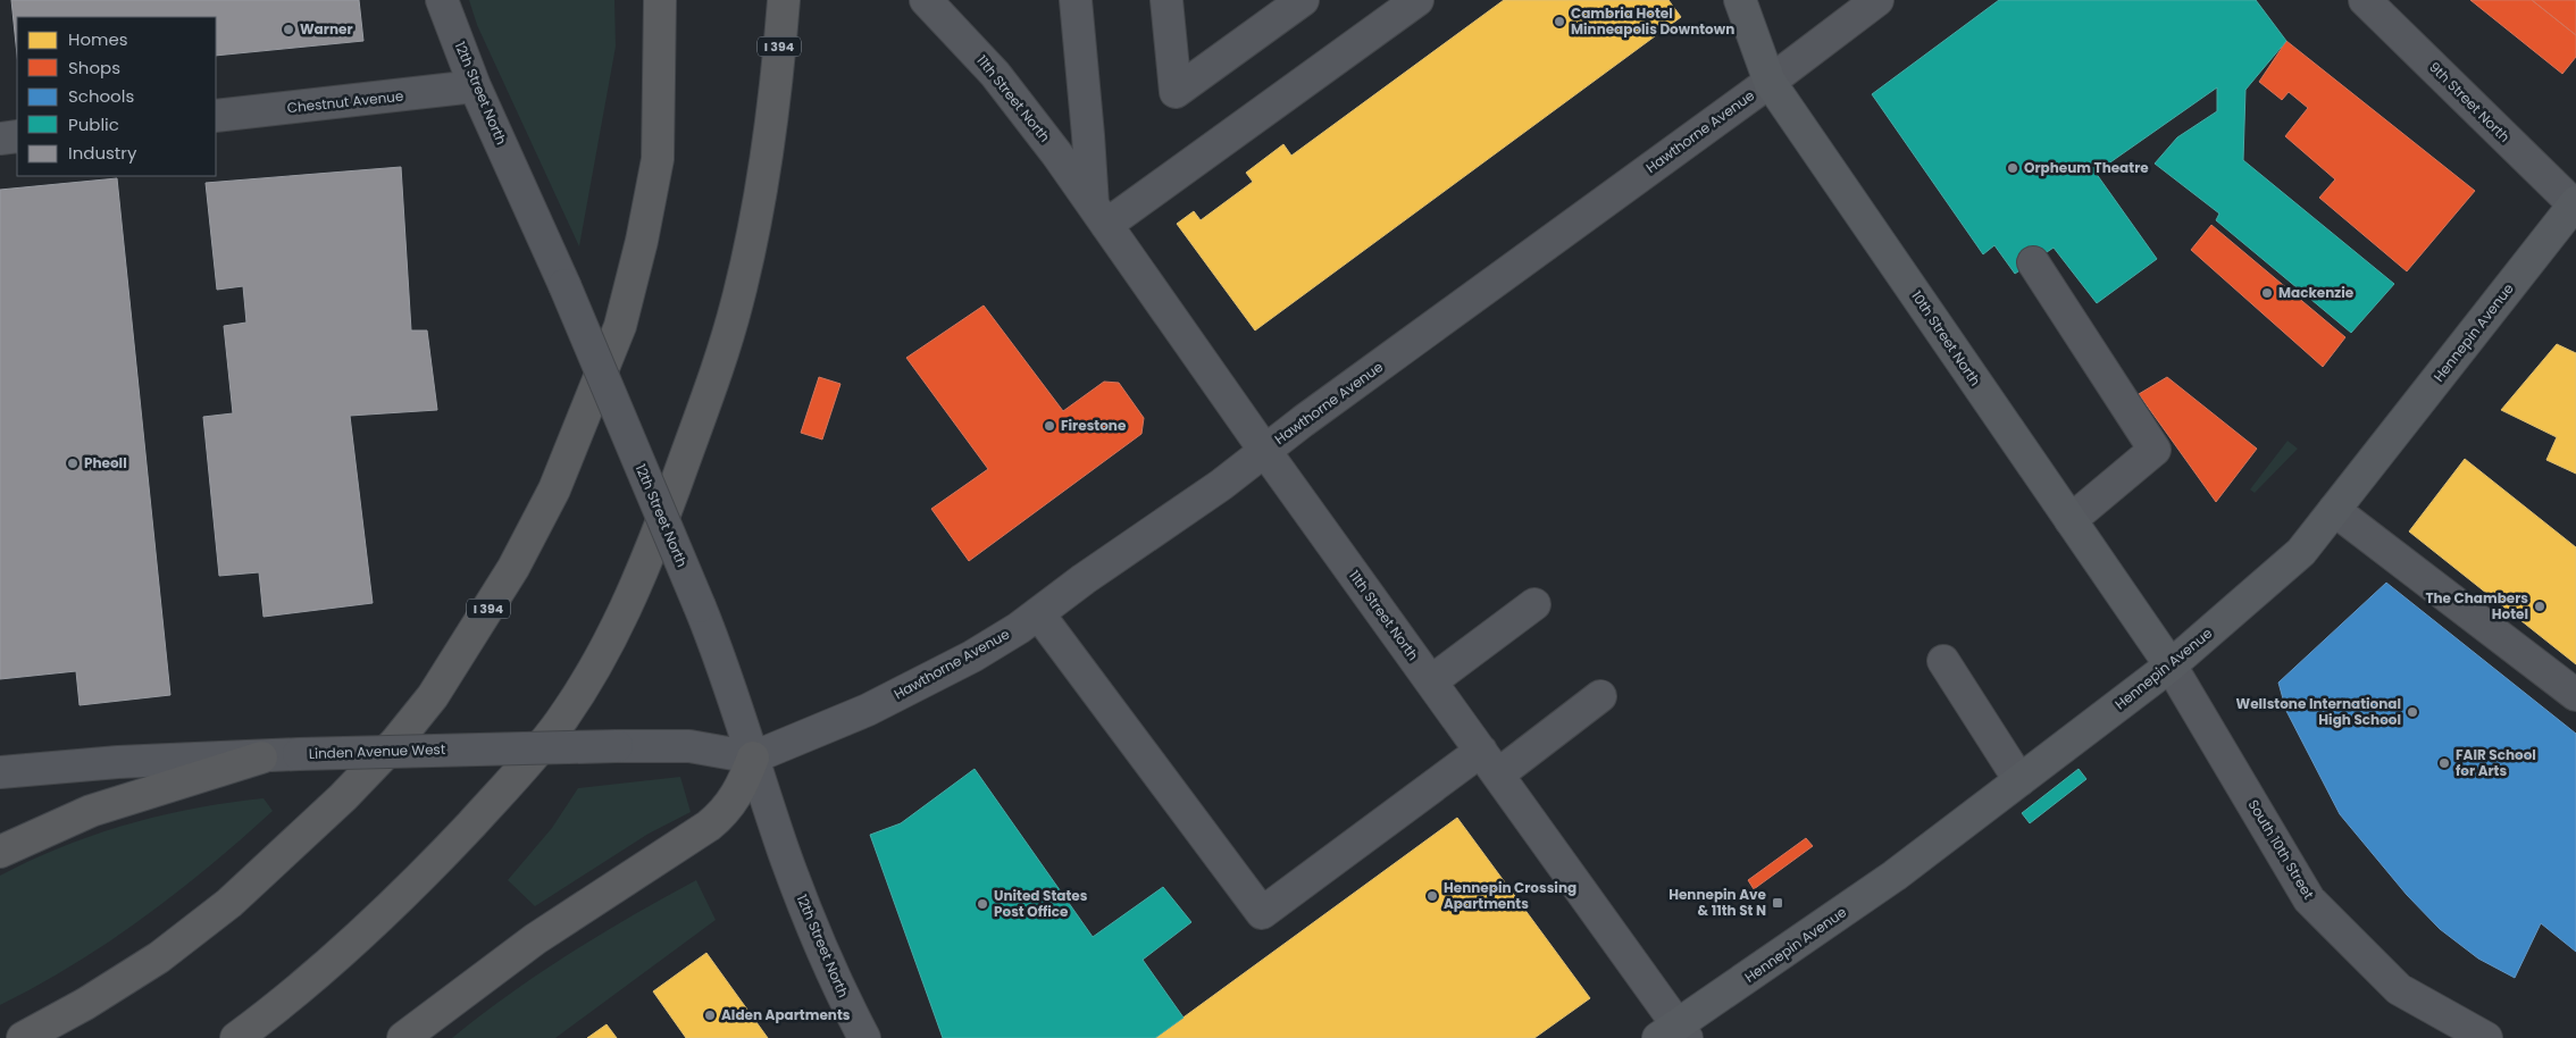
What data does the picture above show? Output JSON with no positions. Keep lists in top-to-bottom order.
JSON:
{
  "streets": {
    "highway": ["I 394"],
    "main road": ["Hennepin Avenue", "10th Street North"],
    "street": [
      "12th Street North",
      "11th Street North",
      "Chestnut Avenue",
      "9th Street North",
      "Hawthorne Avenue",
      "Linden Avenue West",
      "South 10th Street"
    ]
  },
  "crossings": [
    ["12th Street North", "Chestnut Avenue"],
    ["12th Street North", "Hawthorne Avenue"],
    ["12th Street North", "Linden Avenue West"],
    ["11th Street North", "Hawthorne Avenue"],
    ["11th Street North", "Hennepin Avenue"],
    ["9th Street North", "Hennepin Avenue"],
    ["Hawthorne Avenue", "10th Street North"],
    ["Hawthorne Avenue", "Linden Avenue West"],
    ["Hennepin Avenue", "10th Street North"],
    ["Hennepin Avenue", "South 10th Street"],
    ["10th Street North", "South 10th Street"]
  ],
  "places": {
    "other": [
      "Cambria Hotel Minneapolis Downtown",
      "Warner",
      "Orpheum Theatre",
      "Mackenzie",
      "Firestone",
      "Pheoll",
      "The Chambers Hotel",
      "Wellstone International High School",
      "FAIR School for Arts",
      "Hennepin Crossing Apartments",
      "United States Post Office",
      "Alden Apartments"
    ],
    "transit": ["Hennepin Ave & 11th St N"]
  },
  "legend": [
    "Homes",
    "Shops",
    "Schools",
    "Public",
    "Industry"
  ]
}
